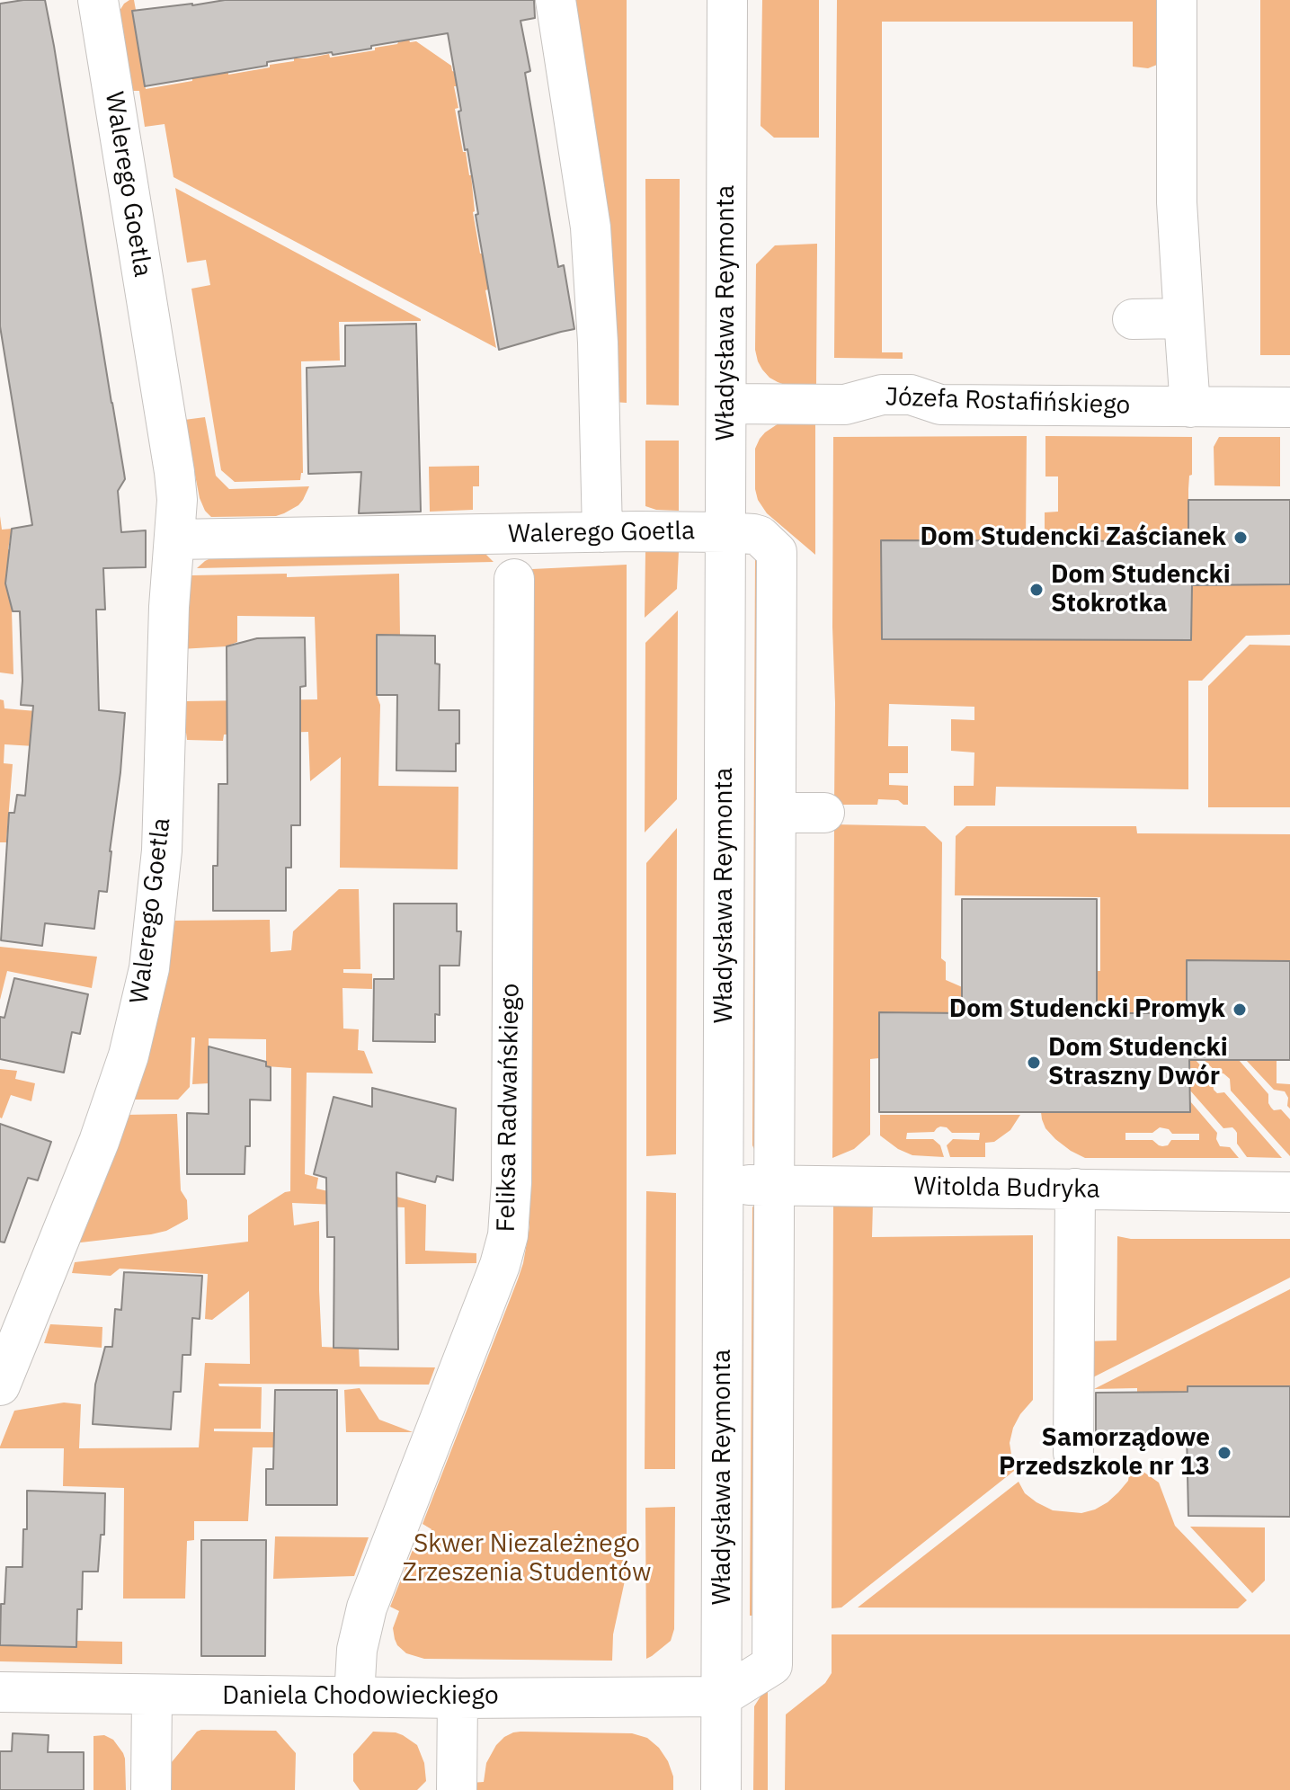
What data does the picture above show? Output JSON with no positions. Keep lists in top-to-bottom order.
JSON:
{
  "streets": {
    "street": [
      "Walerego Goetla",
      "Władysława Reymonta",
      "Józefa Rostafińskiego",
      "Feliksa Radwańskiego",
      "Witolda Budryka",
      "Daniela Chodowieckiego"
    ]
  },
  "crossings": [
    ["Walerego Goetla", "Władysława Reymonta"],
    ["Walerego Goetla", "Witolda Budryka"],
    ["Walerego Goetla", "Daniela Chodowieckiego"],
    ["Władysława Reymonta", "Józefa Rostafińskiego"],
    ["Władysława Reymonta", "Witolda Budryka"],
    ["Władysława Reymonta", "Daniela Chodowieckiego"],
    ["Feliksa Radwańskiego", "Daniela Chodowieckiego"]
  ],
  "parks": ["Skwer Niezależnego Zrzeszenia Studentów"],
  "places": [
    "Dom Studencki Zaścianek",
    "Dom Studencki Stokrotka",
    "Dom Studencki Promyk",
    "Dom Studencki Straszny Dwór",
    "Samorządowe Przedszkole nr 13"
  ]
}
